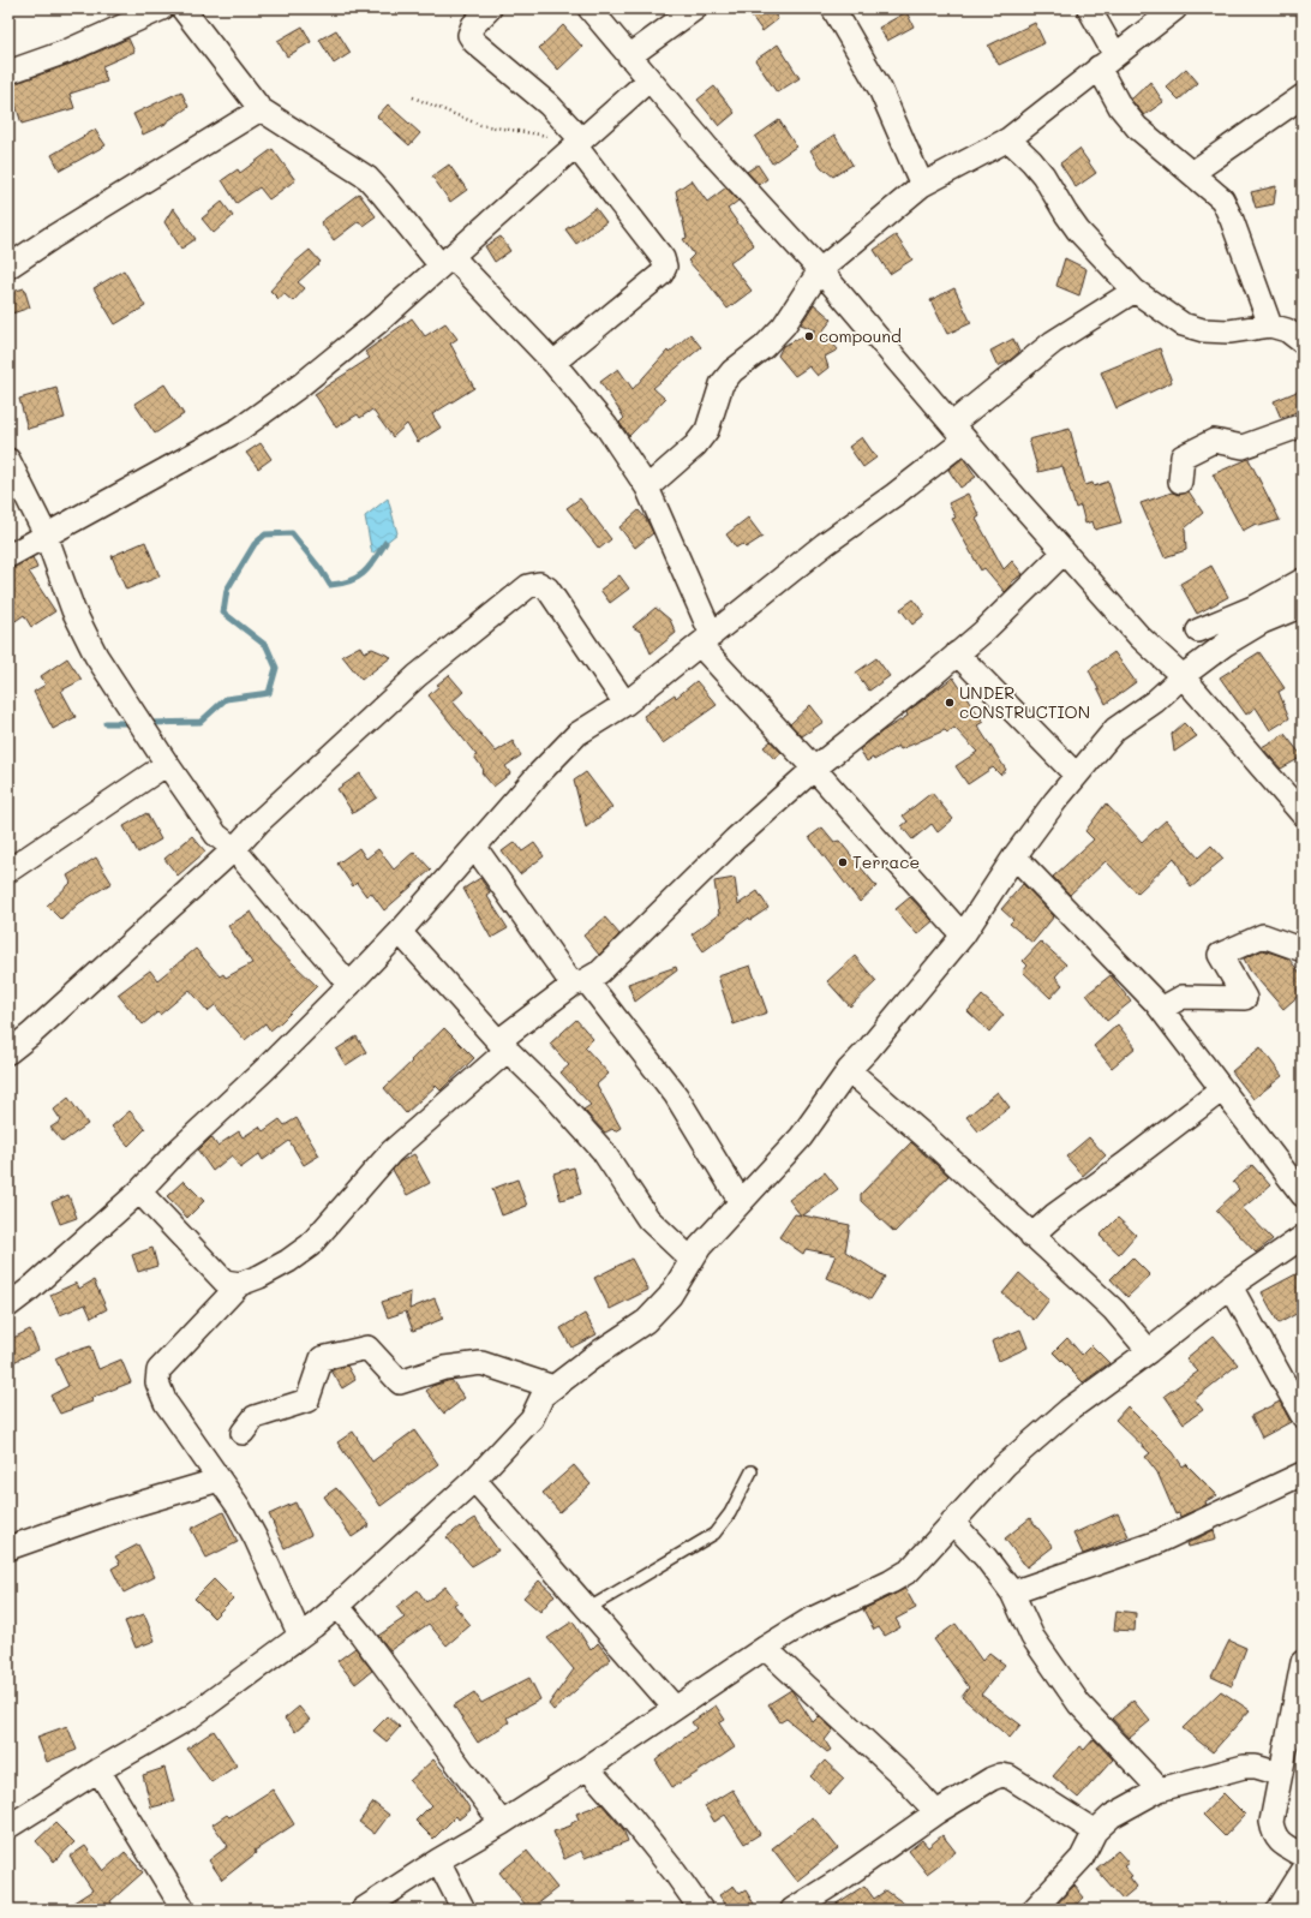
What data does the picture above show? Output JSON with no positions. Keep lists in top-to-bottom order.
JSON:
{
  "places": ["compound", "UNDER cONSTRUCTION", "Terrace"]
}
